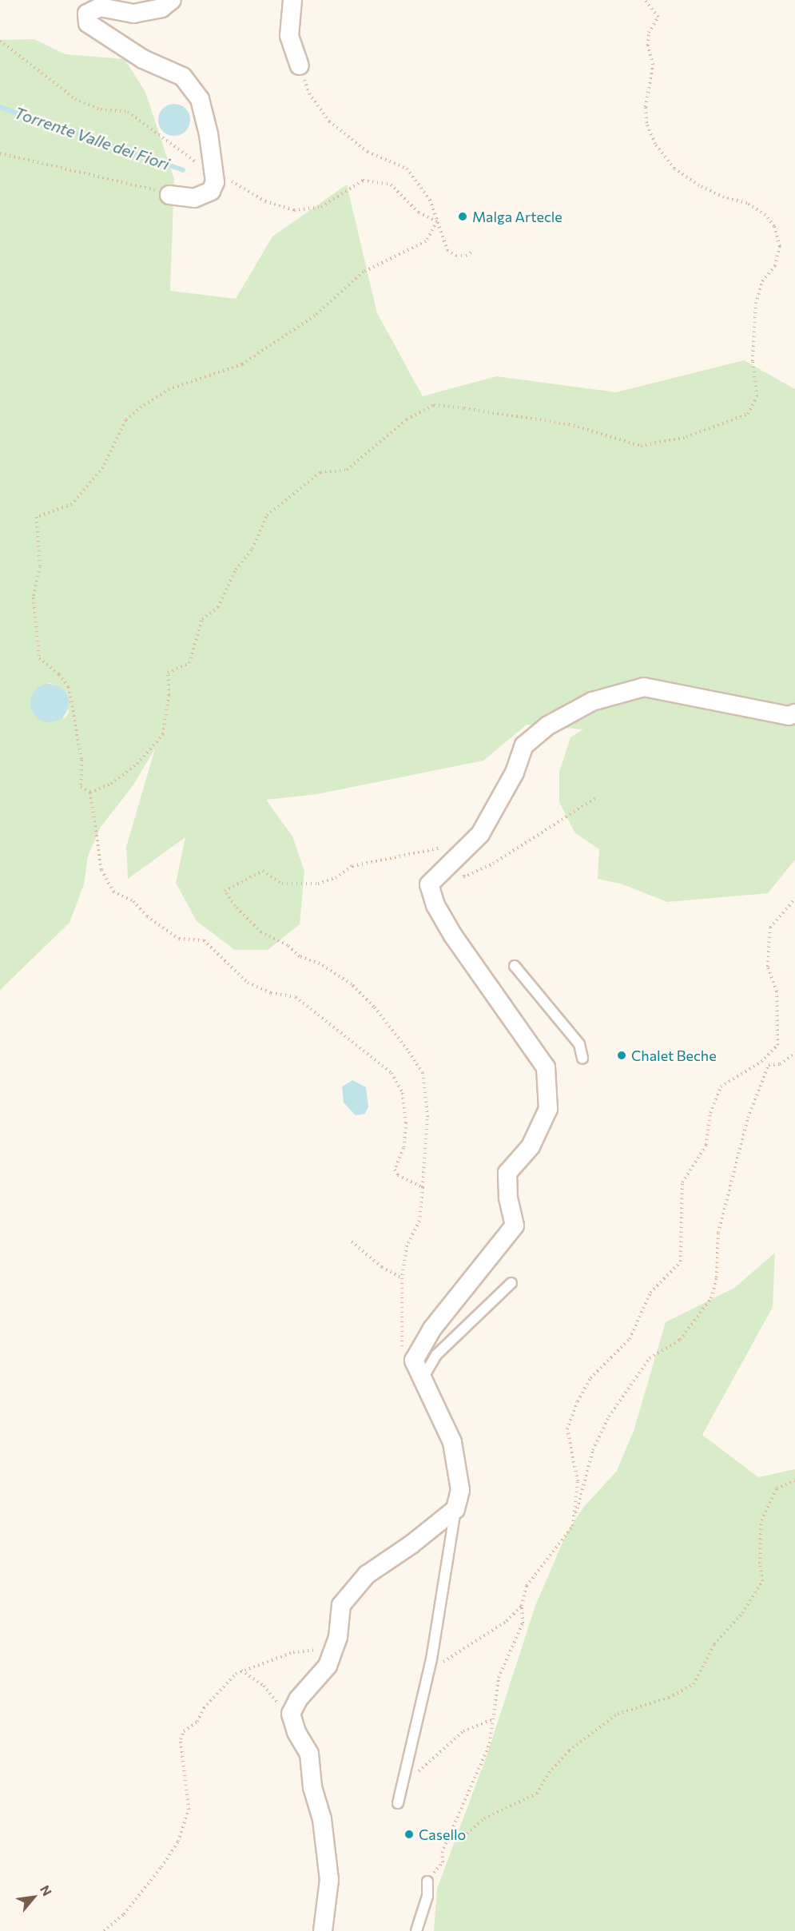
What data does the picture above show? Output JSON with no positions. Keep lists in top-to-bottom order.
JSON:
{
  "water": ["Torrente Valle dei Fiori"],
  "places": ["Malga Artecle", "Chalet Beche", "Casello"],
  "north": "top right"
}
